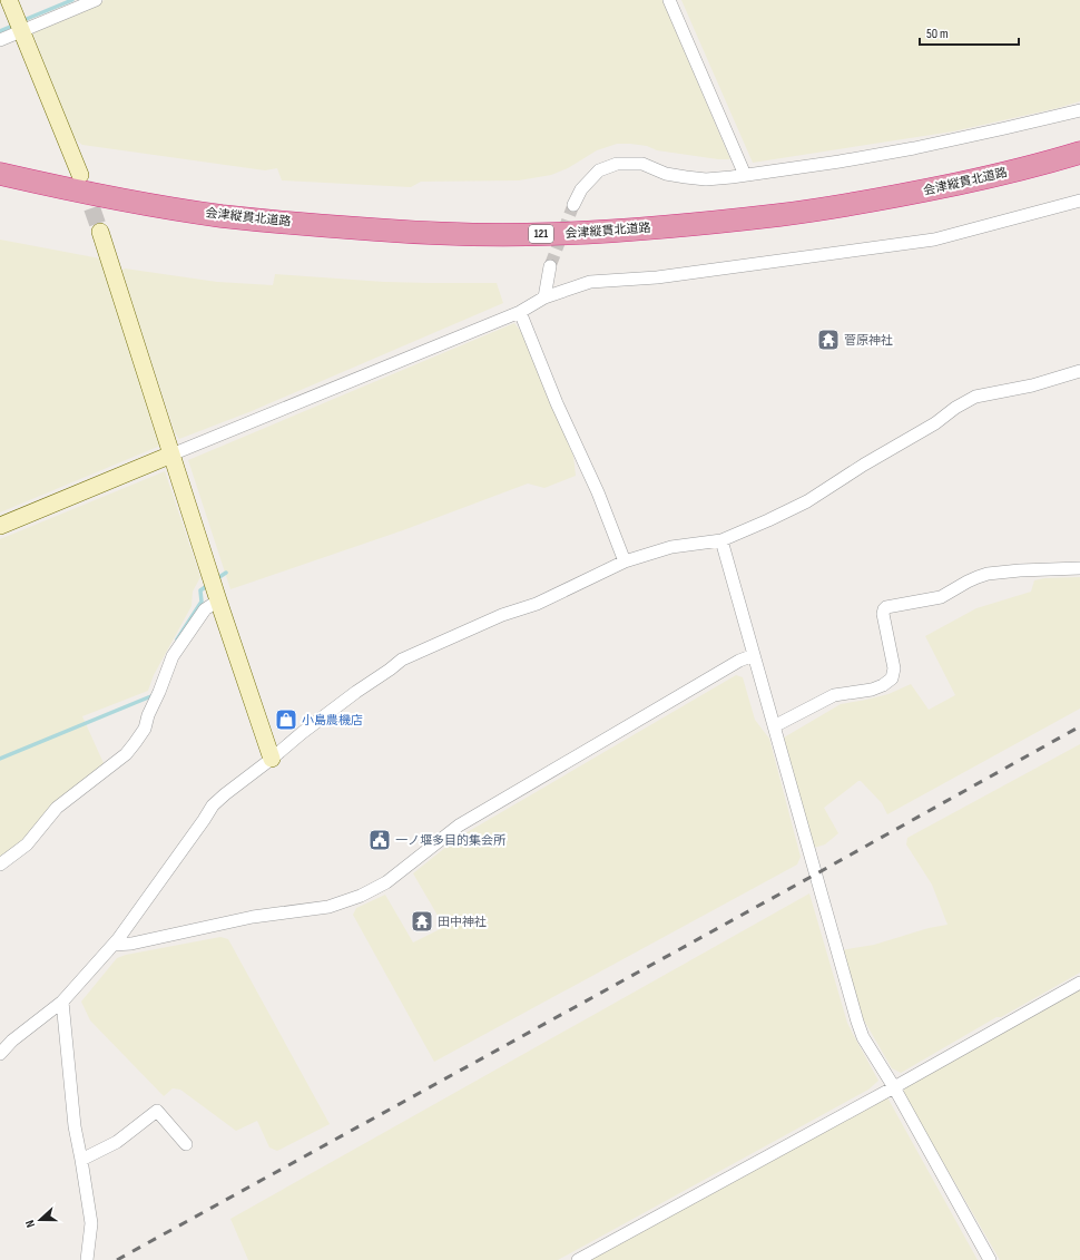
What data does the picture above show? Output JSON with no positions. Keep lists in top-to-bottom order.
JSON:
{
  "streets": {
    "highway": ["会津縦貫北道路", "121"]
  },
  "places": {
    "temple": ["菅原神社", "田中神社"],
    "shop": ["小島農機店"],
    "public building": ["一ノ堰多目的集会所"]
  },
  "scale_bar": "50 m",
  "north": "left"
}
